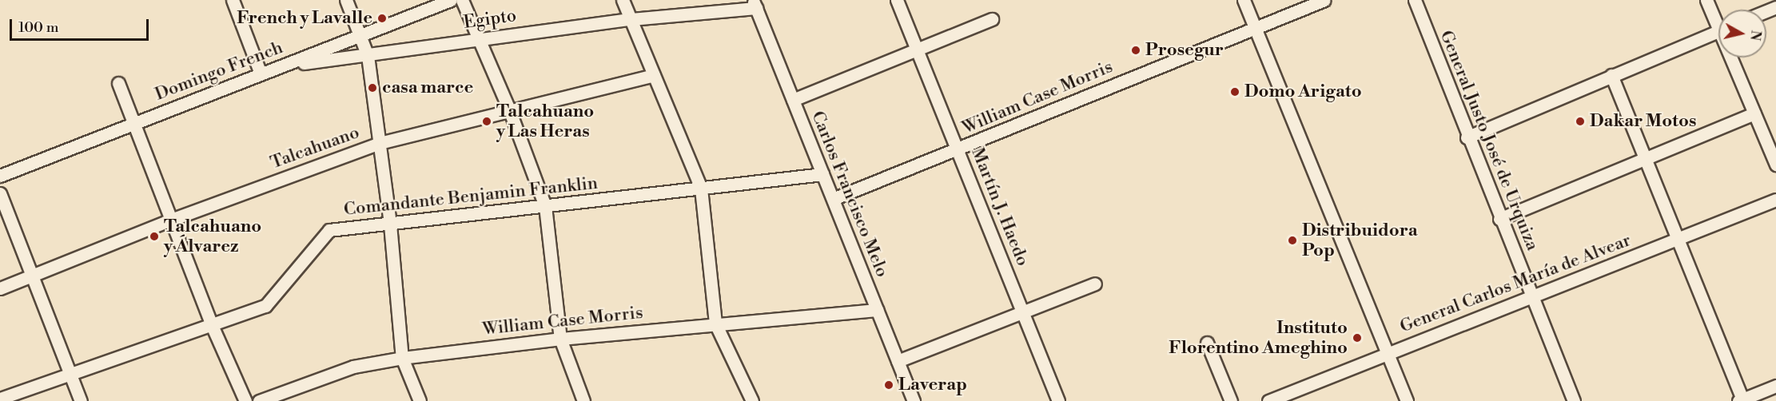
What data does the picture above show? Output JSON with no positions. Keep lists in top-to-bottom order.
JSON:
{
  "streets": {
    "street": [
      "Egipto",
      "Domingo French",
      "William Case Morris",
      "General Justo José de Urquiza",
      "Talcahuano",
      "Carlos Francisco Melo",
      "Comandante Benjamin Franklin",
      "Martín J. Haedo",
      "General Carlos María de Alvear"
    ]
  },
  "crossings": [
    ["Egipto", "Domingo French"],
    ["Egipto", "Carlos Francisco Melo"],
    ["William Case Morris", "Carlos Francisco Melo"],
    ["William Case Morris", "Martín J. Haedo"],
    ["General Justo José de Urquiza", "General Carlos María de Alvear"],
    ["Carlos Francisco Melo", "Comandante Benjamin Franklin"]
  ],
  "places": [
    "French y Lavalle",
    "Prosegur",
    "casa marce",
    "Domo Arigato",
    "Talcahuano y Las Heras",
    "Dakar Motos",
    "Talcahuano y Álvarez",
    "Distribuidora Pop",
    "Instituto Florentino Ameghino",
    "Laverap"
  ],
  "scale_bar": "100 m",
  "north": "right"
}
